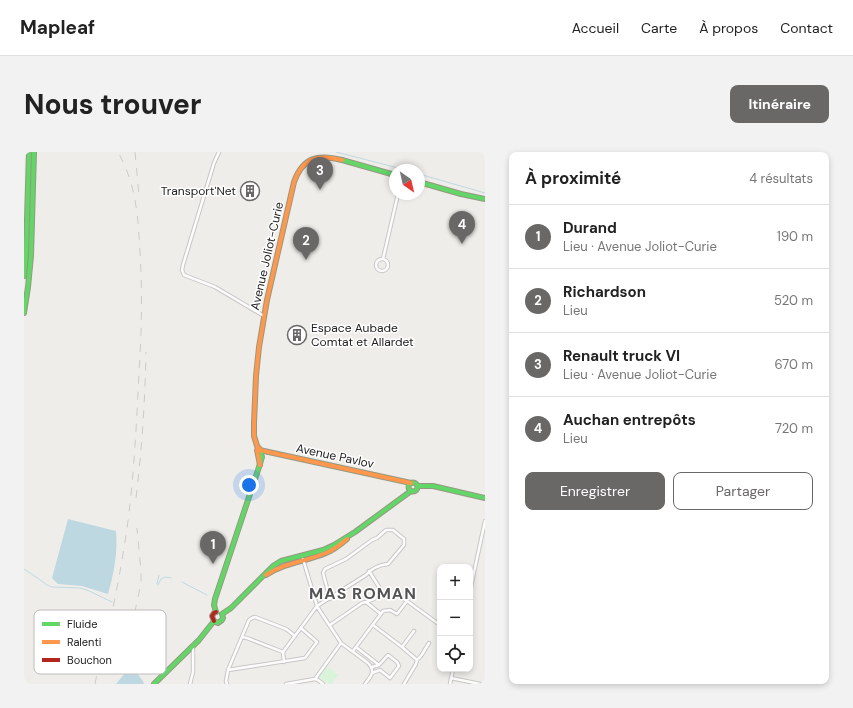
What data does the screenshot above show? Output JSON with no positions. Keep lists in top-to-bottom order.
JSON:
{
  "streets": {
    "street": ["Avenue Joliot-Curie", "Avenue Pavlov"]
  },
  "crossings": [
    ["Avenue Joliot-Curie", "Avenue Pavlov"]
  ],
  "districts": ["MAS ROMAN"],
  "places": {
    "building": ["Transport'Net", "Espace Aubade Comtat et Allardet"]
  },
  "legend": ["Fluide", "Ralenti", "Bouchon"],
  "north": "bottom right",
  "page": {
    "header": "Mapleaf",
    "nav": [
      "Accueil",
      "Carte",
      "À propos",
      "Contact"
    ],
    "buttons": [
      "Itinéraire",
      ["Enregistrer", "Partager"]
    ],
    "title": "Nous trouver",
    "heading": ["À proximité", "4 résultats"],
    "pins": [
      "3",
      "4",
      "2",
      "1"
    ],
    "list": [
      {
        "mark": "1",
        "name": "Durand",
        "note": "Lieu · Avenue Joliot-Curie",
        "value": "190 m"
      },
      {
        "mark": "2",
        "name": "Richardson",
        "note": "Lieu",
        "value": "520 m"
      },
      {
        "mark": "3",
        "name": "Renault truck VI",
        "note": "Lieu · Avenue Joliot-Curie",
        "value": "670 m"
      },
      {
        "mark": "4",
        "name": "Auchan entrepôts",
        "note": "Lieu",
        "value": "720 m"
      }
    ],
    "map_buttons": ["+", "−"]
  }
}
